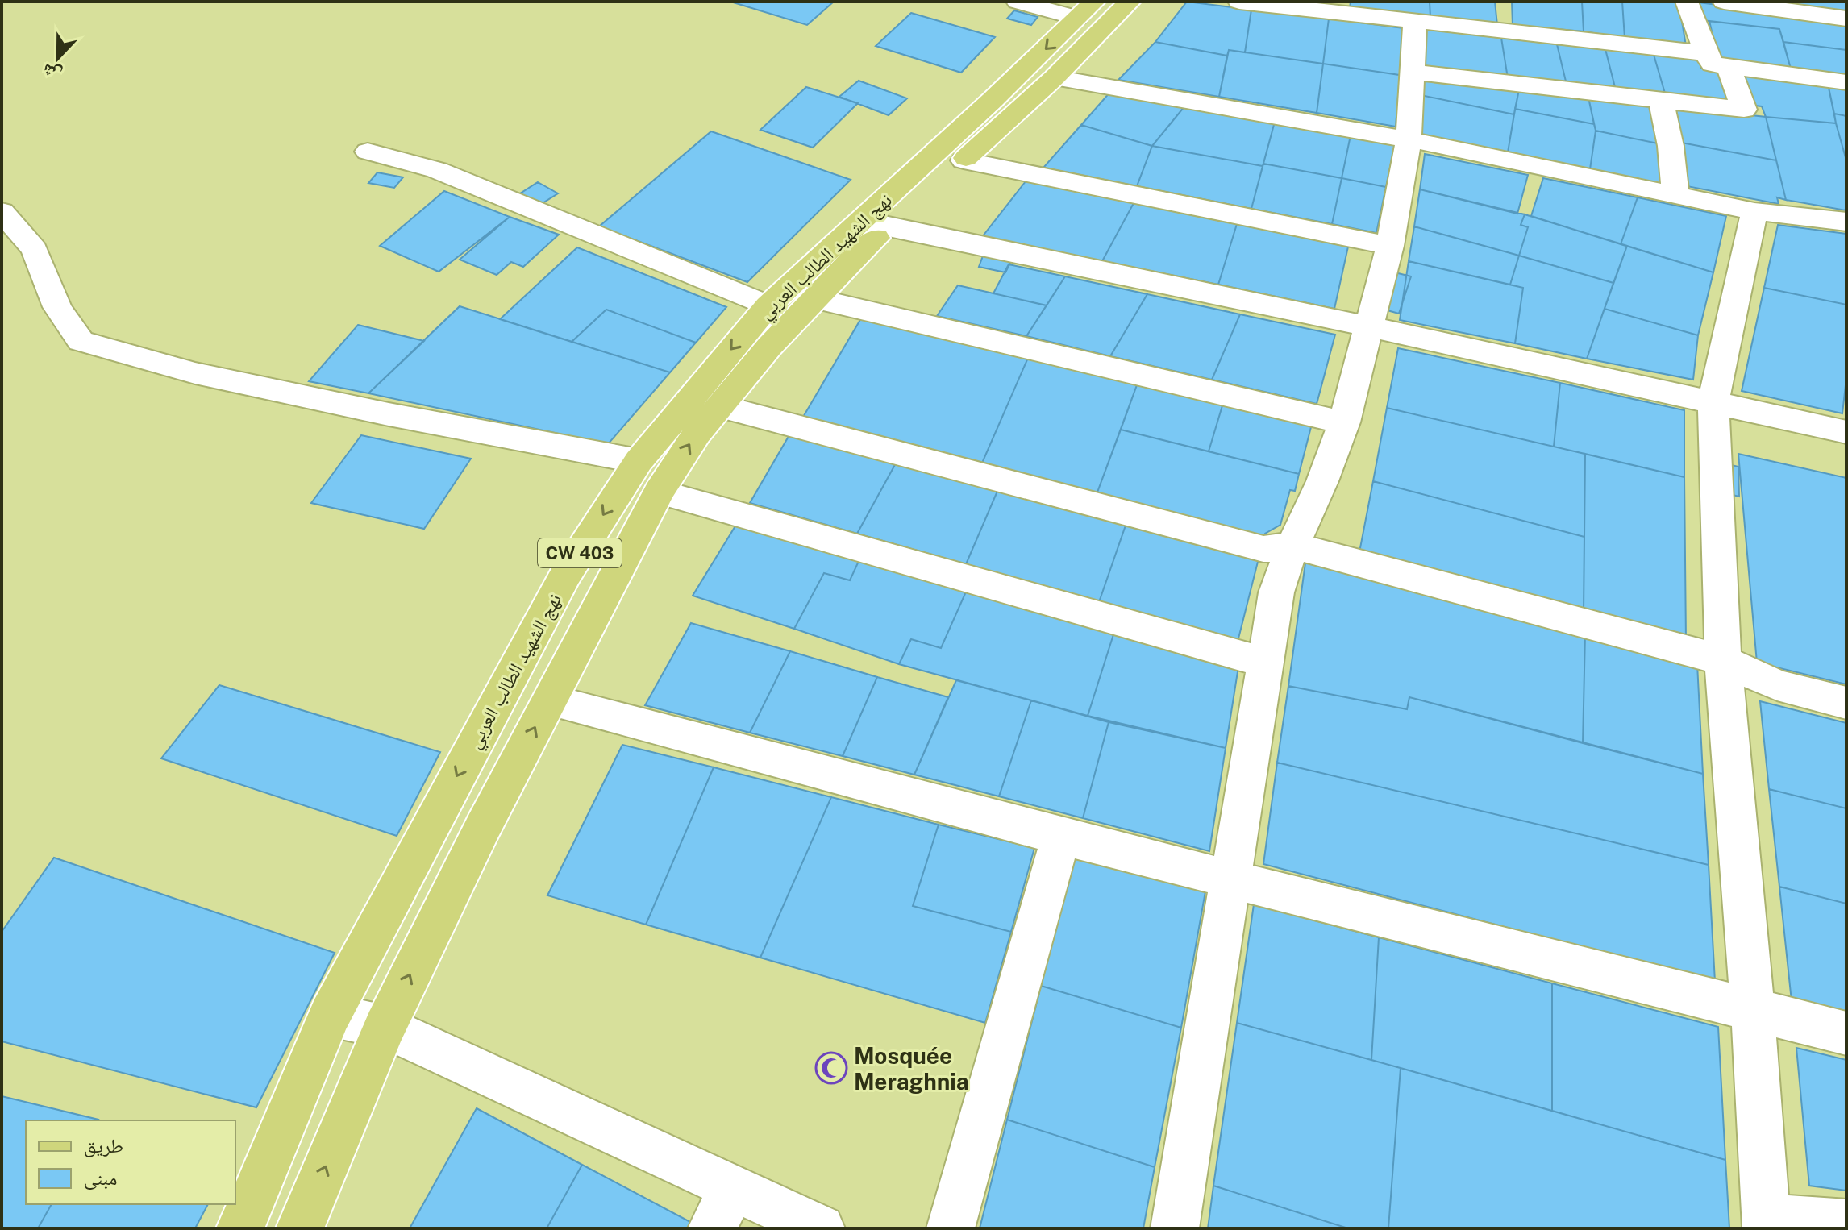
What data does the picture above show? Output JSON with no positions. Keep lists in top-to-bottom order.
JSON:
{
  "streets": {
    "main road": ["نهج الشهيد الطالب العربي", "CW 403"]
  },
  "places": {
    "mosque": ["Mosquée Meraghnia"]
  },
  "legend": ["طريق", "مبنى"],
  "north": "bottom"
}
